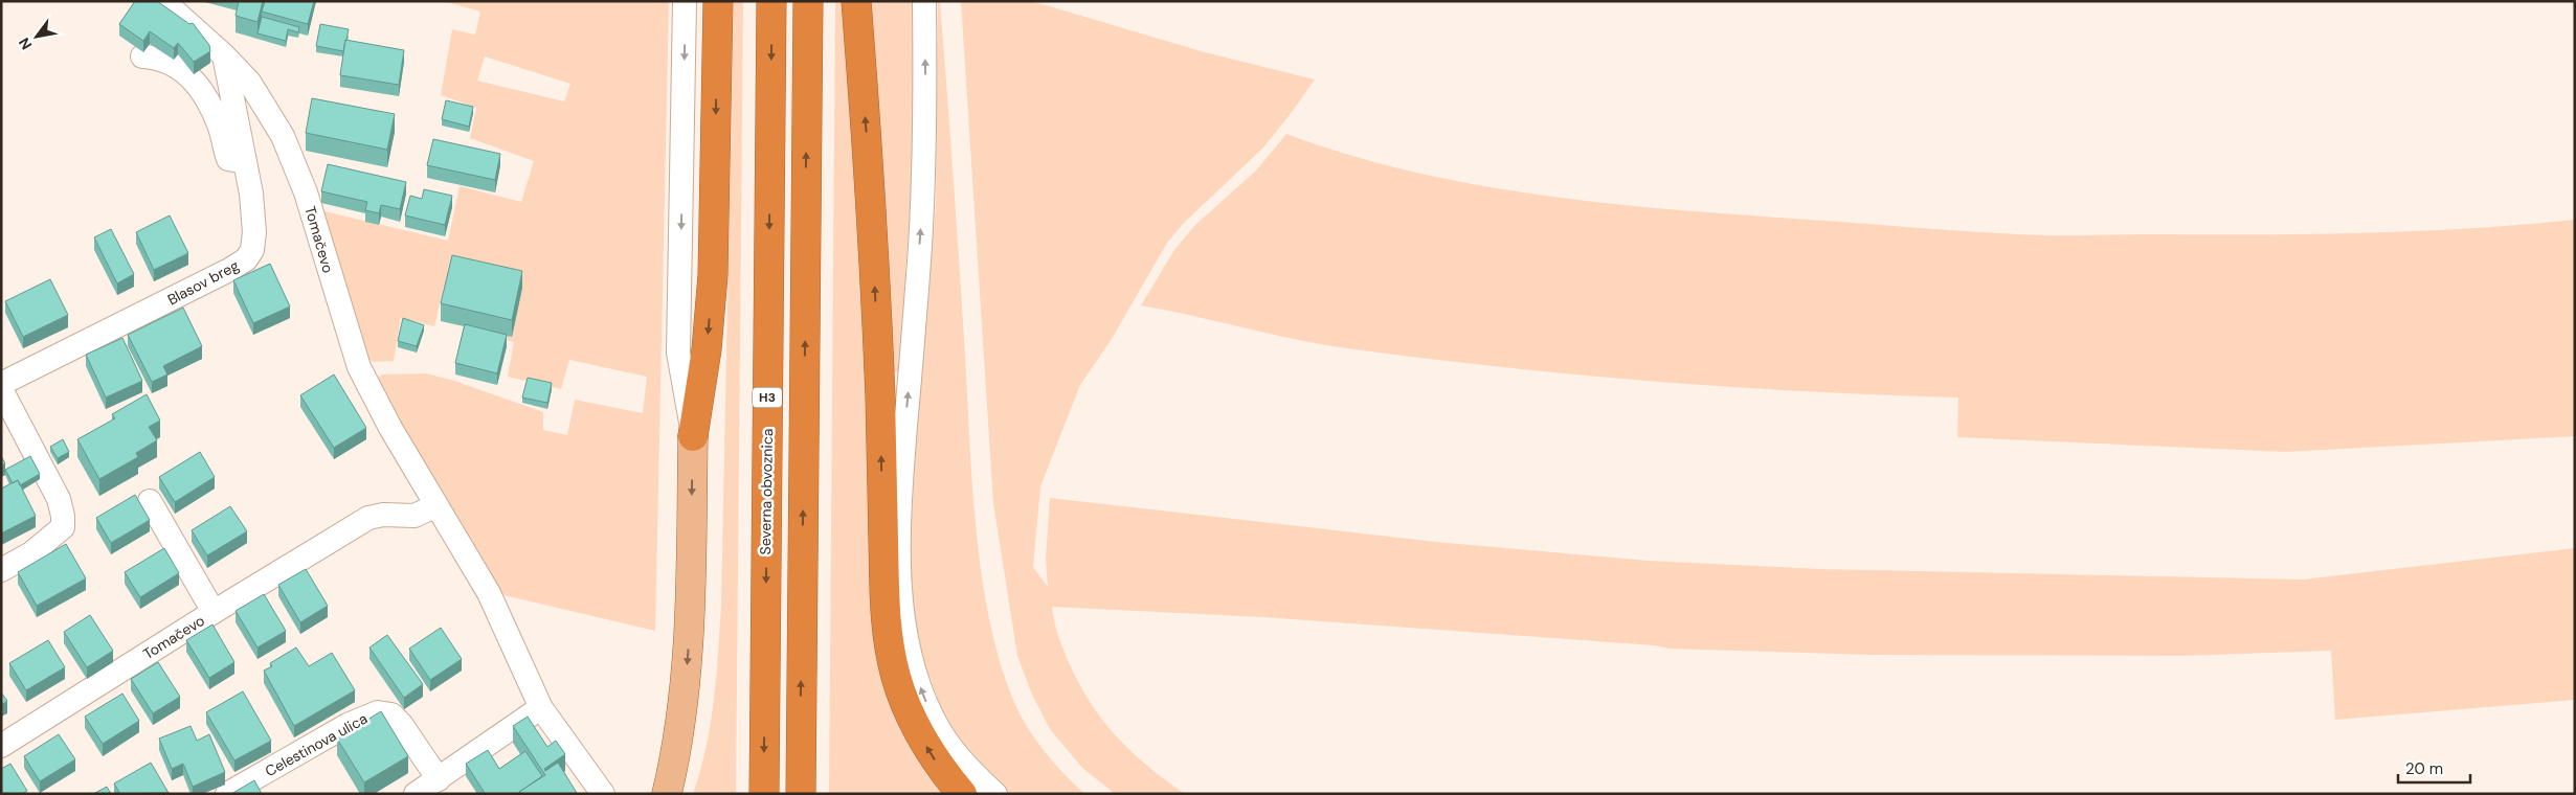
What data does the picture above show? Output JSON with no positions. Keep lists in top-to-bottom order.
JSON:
{
  "streets": {
    "highway": ["H3", "Severna obvoznica"],
    "street": ["Tomačevo", "Blasov breg", "Celestinova ulica"]
  },
  "crossings": [
    ["Tomačevo", "Blasov breg"]
  ],
  "scale_bar": "20 m",
  "north": "bottom left"
}
